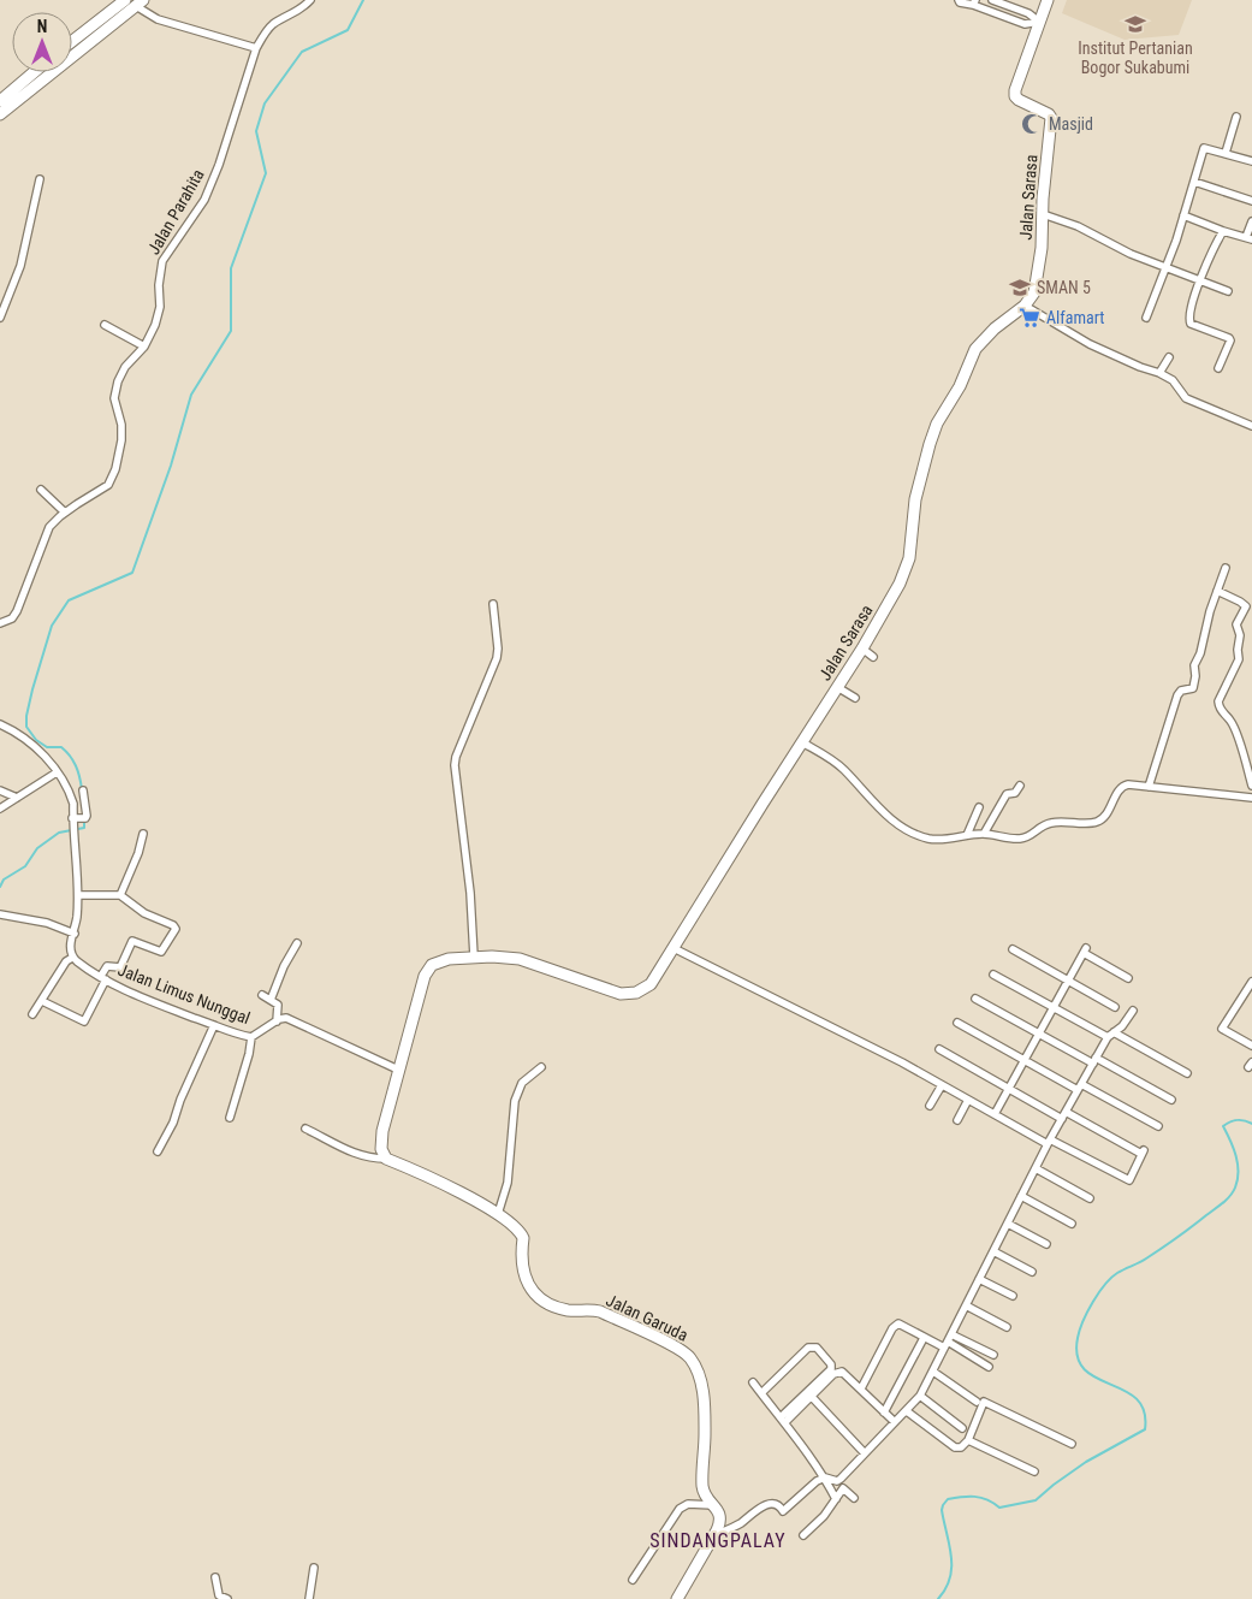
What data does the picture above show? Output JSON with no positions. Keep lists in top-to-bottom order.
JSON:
{
  "streets": {
    "street": [
      "Jalan Sarasa",
      "Jalan Parahita",
      "Jalan Limus Nunggal",
      "Jalan Garuda"
    ]
  },
  "districts": ["SINDANGPALAY"],
  "places": {
    "school or university": ["Institut Pertanian Bogor Sukabumi", "SMAN 5"],
    "mosque": ["Masjid"],
    "supermarket": ["Alfamart"]
  },
  "north": "top"
}
